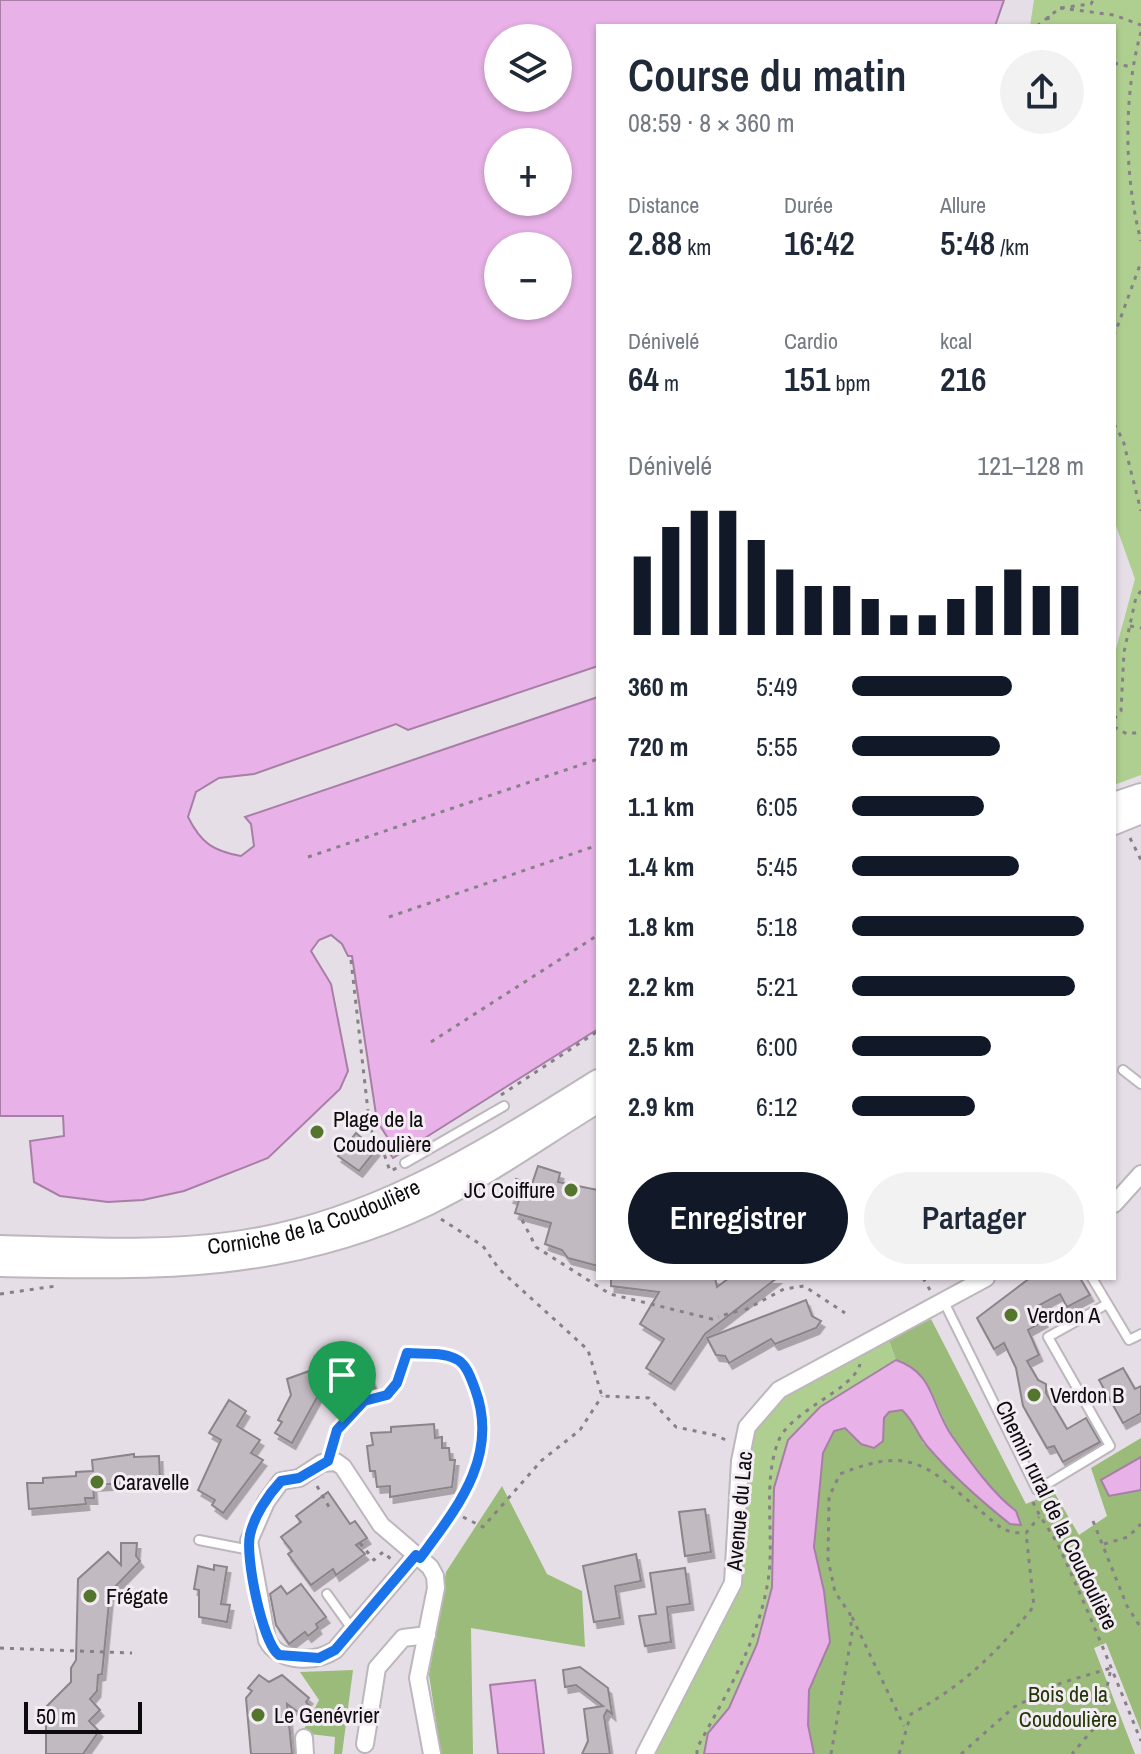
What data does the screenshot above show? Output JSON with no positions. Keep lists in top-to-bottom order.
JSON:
{
  "streets": {
    "main road": ["Corniche de la Coudoulière"],
    "street": ["Avenue du Lac"],
    "path": ["Chemin rural de la Coudoulière"]
  },
  "parks": ["Bois de la Coudoulière"],
  "places": [
    "Plage de la Coudoulière",
    "JC Coiffure",
    "Verdon A",
    "Verdon B",
    "Caravelle",
    "Frégate",
    "Le Genévrier"
  ],
  "scale_bar": "50 m",
  "page": {
    "map_buttons": ["+", "−"],
    "heading": ["Course du matin", "08:59 · 8 × 360 m"],
    "stats": [
      ["Distance", "2.88 km"],
      ["Durée", "16:42"],
      ["Allure", "5:48 /km"],
      ["Dénivelé", "64 m"],
      ["Cardio", "151 bpm"],
      ["kcal", "216"]
    ],
    "chart": ["Dénivelé", "121–128 m"],
    "list": [
      {
        "name": "360 m",
        "note": "5:49"
      },
      {
        "name": "720 m",
        "note": "5:55"
      },
      {
        "name": "1.1 km",
        "note": "6:05"
      },
      {
        "name": "1.4 km",
        "note": "5:45"
      },
      {
        "name": "1.8 km",
        "note": "5:18"
      },
      {
        "name": "2.2 km",
        "note": "5:21"
      },
      {
        "name": "2.5 km",
        "note": "6:00"
      },
      {
        "name": "2.9 km",
        "note": "6:12"
      }
    ],
    "buttons": ["Enregistrer", "Partager"],
    "scale": "50 m"
  }
}
